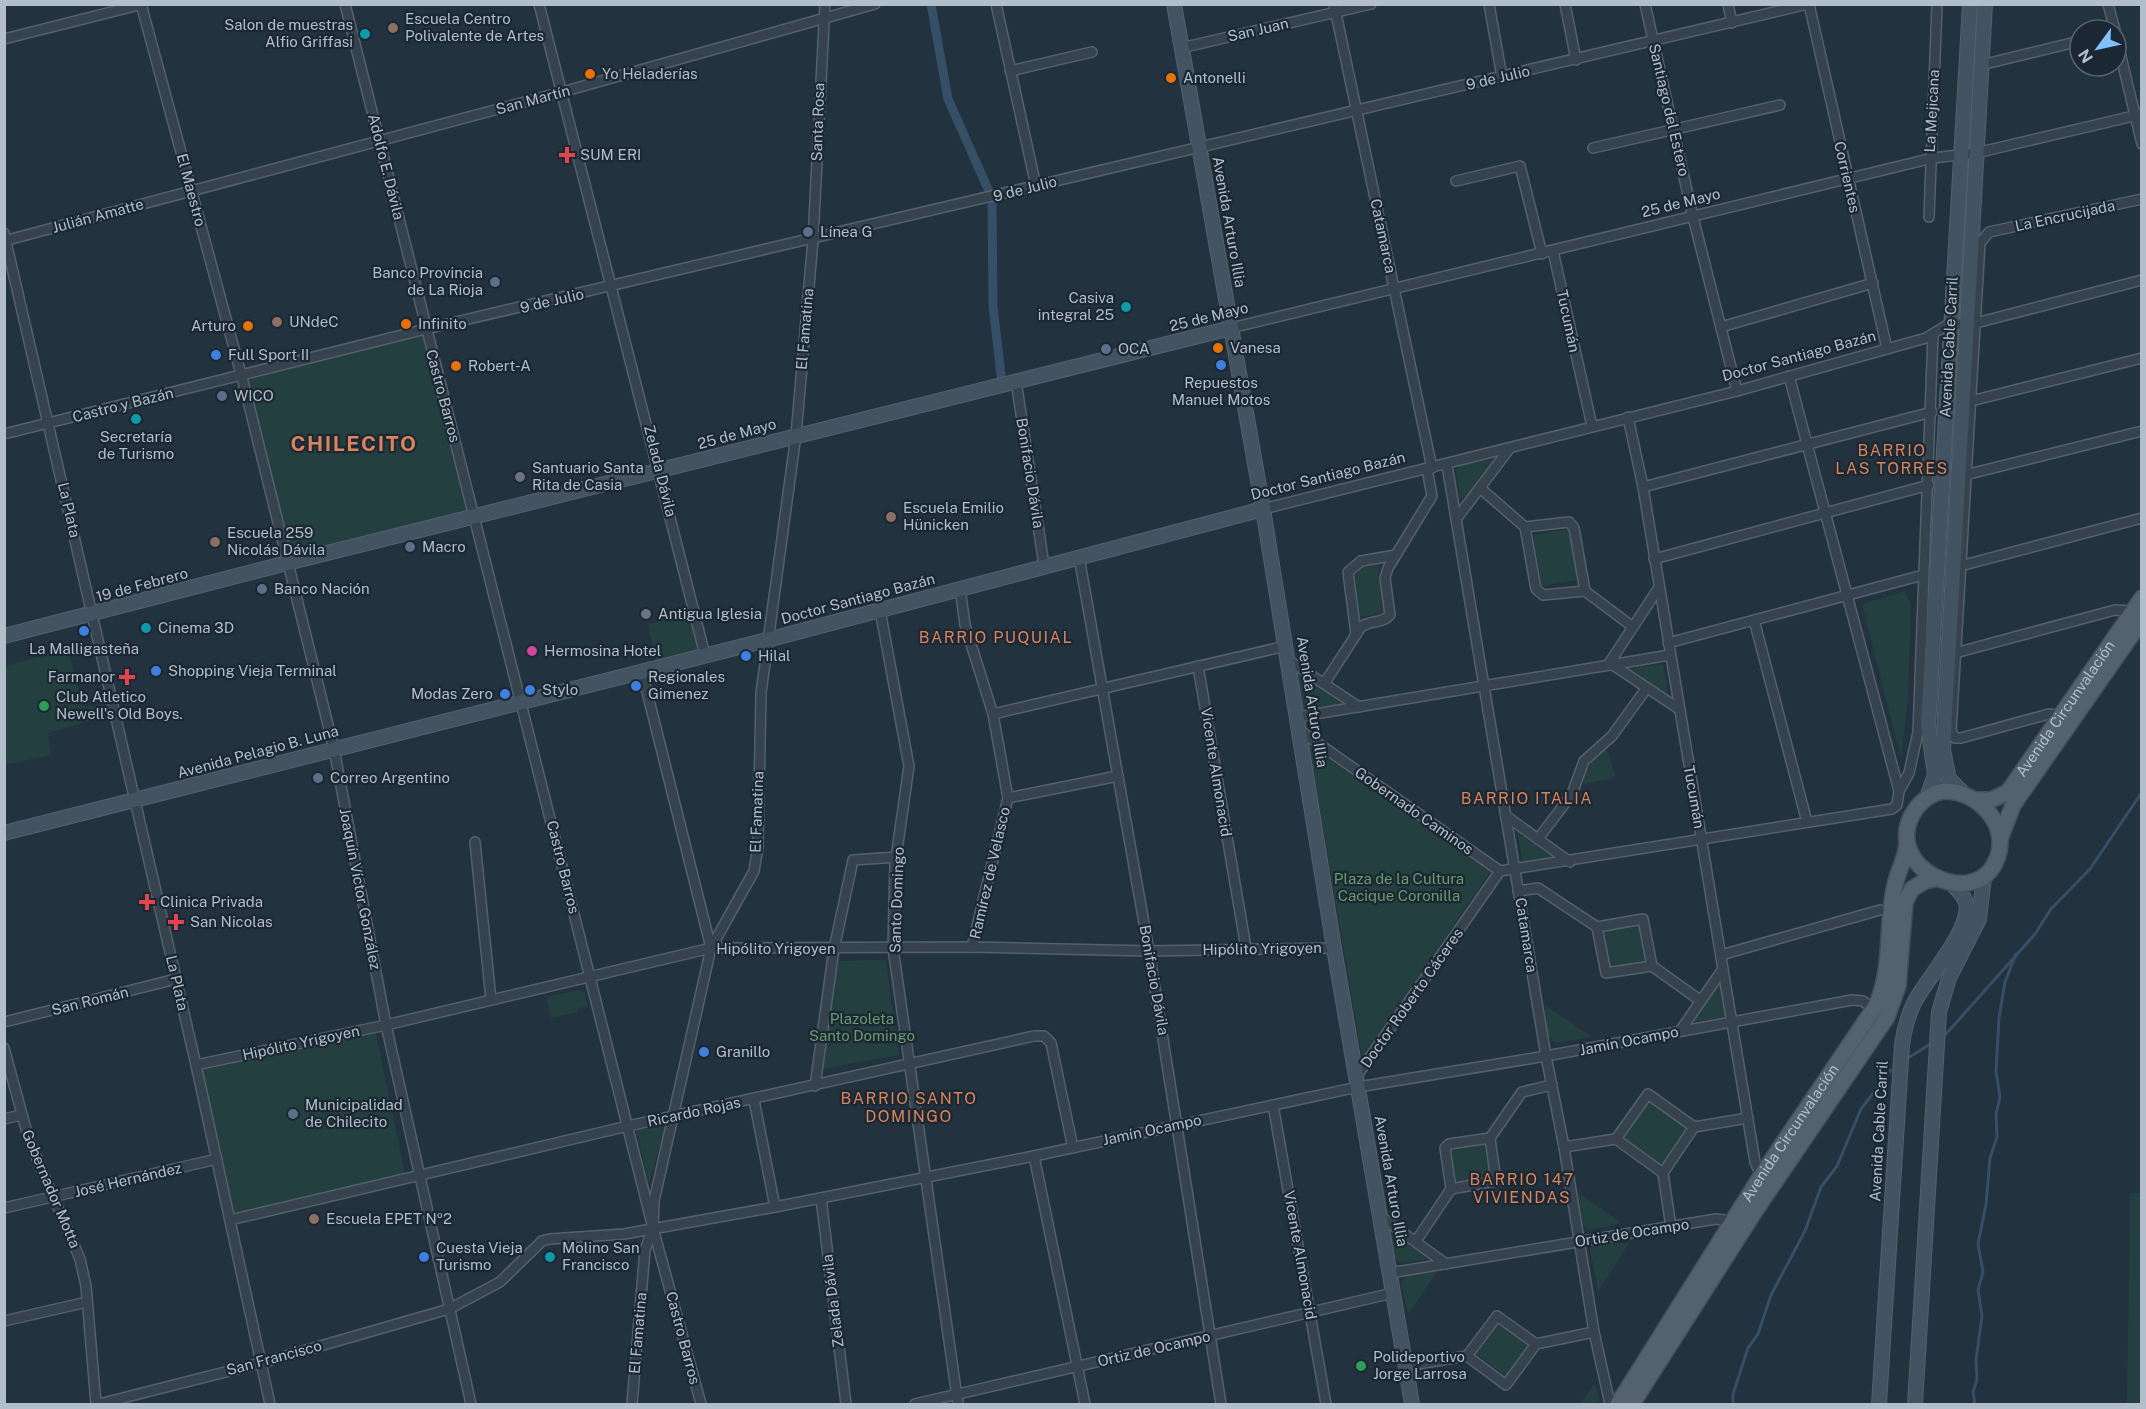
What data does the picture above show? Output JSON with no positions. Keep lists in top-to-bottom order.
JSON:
{
  "streets": {
    "main road": [
      "25 de Mayo",
      "Avenida Arturo Illia",
      "Avenida Cable Carril",
      "Doctor Santiago Bazán",
      "19 de Febrero",
      "Avenida Circunvalación",
      "Avenida Pelagio B. Luna"
    ],
    "street": [
      "San Juan",
      "9 de Julio",
      "San Martín",
      "Santiago del Estero",
      "La Mejicana",
      "Santa Rosa",
      "Adolfo E. Dávila",
      "Corrientes",
      "El Maestro",
      "Julián Amatte",
      "La Encrucijada",
      "Catamarca",
      "Tucumán",
      "El Famatina",
      "Castro Barros",
      "Castro y Bazán",
      "Zelada Dávila",
      "Bonifacio Dávila",
      "La Plata",
      "Vicente Almonacid",
      "Gobernado Caminos",
      "Ramírez de Velasco",
      "Joaquín Víctor González",
      "Santo Domingo",
      "Hipólito Yrigoyen",
      "Doctor Roberto Cáceres",
      "San Román",
      "Jamín Ocampo",
      "Ricardo Rojas",
      "José Hernández",
      "Gobernador Motta",
      "Ortiz de Ocampo",
      "San Francisco"
    ]
  },
  "crossings": [
    ["San Juan", "Avenida Arturo Illia"],
    ["San Juan", "Catamarca"],
    ["9 de Julio", "Santiago del Estero"],
    ["9 de Julio", "Santa Rosa"],
    ["9 de Julio", "Adolfo E. Dávila"],
    ["9 de Julio", "Corrientes"],
    ["9 de Julio", "El Maestro"],
    ["9 de Julio", "Avenida Arturo Illia"],
    ["9 de Julio", "Catamarca"],
    ["9 de Julio", "El Famatina"],
    ["9 de Julio", "Castro Barros"],
    ["9 de Julio", "Castro y Bazán"],
    ["9 de Julio", "Zelada Dávila"],
    ["9 de Julio", "Joaquín Víctor González"],
    ["San Martín", "Santa Rosa"],
    ["San Martín", "Adolfo E. Dávila"],
    ["San Martín", "El Maestro"],
    ["San Martín", "Julián Amatte"],
    ["San Martín", "Zelada Dávila"],
    ["Santiago del Estero", "25 de Mayo"],
    ["Santiago del Estero", "Doctor Santiago Bazán"],
    ["La Mejicana", "25 de Mayo"],
    ["Santa Rosa", "El Famatina"],
    ["Adolfo E. Dávila", "Castro Barros"],
    ["Corrientes", "25 de Mayo"],
    ["Corrientes", "Doctor Santiago Bazán"],
    ["El Maestro", "Julián Amatte"],
    ["El Maestro", "Castro y Bazán"],
    ["El Maestro", "Joaquín Víctor González"],
    ["25 de Mayo", "Avenida Arturo Illia"],
    ["25 de Mayo", "Catamarca"],
    ["25 de Mayo", "Tucumán"],
    ["25 de Mayo", "El Famatina"],
    ["25 de Mayo", "Avenida Cable Carril"],
    ["25 de Mayo", "Castro Barros"],
    ["25 de Mayo", "Zelada Dávila"],
    ["25 de Mayo", "Bonifacio Dávila"],
    ["25 de Mayo", "19 de Febrero"],
    ["25 de Mayo", "Joaquín Víctor González"],
    ["Julián Amatte", "La Plata"],
    ["La Encrucijada", "Avenida Cable Carril"],
    ["La Encrucijada", "Doctor Santiago Bazán"],
    ["Avenida Arturo Illia", "Doctor Santiago Bazán"],
    ["Avenida Arturo Illia", "Gobernado Caminos"],
    ["Avenida Arturo Illia", "Hipólito Yrigoyen"],
    ["Avenida Arturo Illia", "Doctor Roberto Cáceres"],
    ["Avenida Arturo Illia", "Jamín Ocampo"],
    ["Avenida Arturo Illia", "Ortiz de Ocampo"],
    ["Catamarca", "Doctor Santiago Bazán"],
    ["Catamarca", "Jamín Ocampo"],
    ["Catamarca", "Ortiz de Ocampo"],
    ["Tucumán", "Doctor Santiago Bazán"],
    ["Tucumán", "Avenida Circunvalación"],
    ["Tucumán", "Jamín Ocampo"],
    ["El Famatina", "Doctor Santiago Bazán"],
    ["El Famatina", "Castro Barros"],
    ["El Famatina", "Hipólito Yrigoyen"],
    ["El Famatina", "Jamín Ocampo"],
    ["El Famatina", "Ricardo Rojas"],
    ["Avenida Cable Carril", "Doctor Santiago Bazán"],
    ["Avenida Cable Carril", "Avenida Circunvalación"],
    ["Doctor Santiago Bazán", "Castro Barros"],
    ["Doctor Santiago Bazán", "Zelada Dávila"],
    ["Doctor Santiago Bazán", "Bonifacio Dávila"],
    ["Doctor Santiago Bazán", "Avenida Pelagio B. Luna"],
    ["Doctor Santiago Bazán", "Ramírez de Velasco"],
    ["Doctor Santiago Bazán", "Santo Domingo"],
    ["Castro Barros", "Avenida Pelagio B. Luna"],
    ["Castro Barros", "Hipólito Yrigoyen"],
    ["Castro Barros", "Jamín Ocampo"],
    ["Castro Barros", "Ricardo Rojas"],
    ["Castro y Bazán", "La Plata"],
    ["Castro y Bazán", "Joaquín Víctor González"],
    ["Zelada Dávila", "Jamín Ocampo"],
    ["Bonifacio Dávila", "Hipólito Yrigoyen"],
    ["Bonifacio Dávila", "Jamín Ocampo"],
    ["Bonifacio Dávila", "Ortiz de Ocampo"],
    ["La Plata", "19 de Febrero"],
    ["La Plata", "Avenida Pelagio B. Luna"],
    ["La Plata", "Hipólito Yrigoyen"],
    ["La Plata", "San Román"],
    ["La Plata", "Ricardo Rojas"],
    ["La Plata", "José Hernández"],
    ["La Plata", "San Francisco"],
    ["19 de Febrero", "Joaquín Víctor González"],
    ["Avenida Circunvalación", "Jamín Ocampo"],
    ["Avenida Circunvalación", "Ortiz de Ocampo"],
    ["Avenida Pelagio B. Luna", "Joaquín Víctor González"],
    ["Vicente Almonacid", "Hipólito Yrigoyen"],
    ["Vicente Almonacid", "Jamín Ocampo"],
    ["Vicente Almonacid", "Ortiz de Ocampo"],
    ["Gobernado Caminos", "Doctor Roberto Cáceres"],
    ["Ramírez de Velasco", "Hipólito Yrigoyen"],
    ["Joaquín Víctor González", "Hipólito Yrigoyen"],
    ["Joaquín Víctor González", "Jamín Ocampo"],
    ["Joaquín Víctor González", "Ricardo Rojas"],
    ["Joaquín Víctor González", "San Francisco"],
    ["Santo Domingo", "Hipólito Yrigoyen"],
    ["Santo Domingo", "Jamín Ocampo"],
    ["Santo Domingo", "Ricardo Rojas"],
    ["Santo Domingo", "Ortiz de Ocampo"],
    ["Doctor Roberto Cáceres", "Jamín Ocampo"],
    ["Jamín Ocampo", "Ricardo Rojas"],
    ["Jamín Ocampo", "San Francisco"],
    ["José Hernández", "Gobernador Motta"],
    ["Gobernador Motta", "San Francisco"]
  ],
  "districts": [
    "CHILECITO",
    "BARRIO LAS TORRES",
    "BARRIO PUQUIAL",
    "BARRIO ITALIA",
    "BARRIO SANTO DOMINGO",
    "BARRIO 147 VIVIENDAS"
  ],
  "parks": ["Plaza de la Cultura Cacique Coronilla", "Plazoleta Santo Domingo"],
  "places": {
    "other": [
      "Escuela Centro Polivalente de Artes",
      "Salon de muestras Alfio Griffasi",
      "Yo Heladerías",
      "Antonelli",
      "Línea G",
      "Banco Provincia de La Rioja",
      "Casiva integral 25",
      "UNdeC",
      "Infinito",
      "Arturo",
      "Vanesa",
      "OCA",
      "Full Sport II",
      "Repuestos Manuel Motos",
      "Robert-A",
      "WICO",
      "Secretaría de Turismo",
      "Santuario Santa Rita de Casia",
      "Escuela Emilio Hünicken",
      "Escuela 259 Nicolás Dávila",
      "Macro",
      "Banco Nación",
      "Antigua Iglesia",
      "Cinema 3D",
      "La Malligasteña",
      "Hermosina Hotel",
      "Hilal",
      "Shopping Vieja Terminal",
      "Regionales Gimenez",
      "Stylo",
      "Modas Zero",
      "Club Atletico Newell's Old Boys.",
      "Correo Argentino",
      "Granillo",
      "Municipalidad de Chilecito",
      "Escuela EPET Nº2",
      "Cuesta Vieja Turismo",
      "Molino San Francisco",
      "Polideportivo Jorge Larrosa"
    ],
    "health": [
      "SUM ERI",
      "Farmanor",
      "Clinica Privada",
      "San Nicolas"
    ]
  },
  "north": "bottom left"
}
